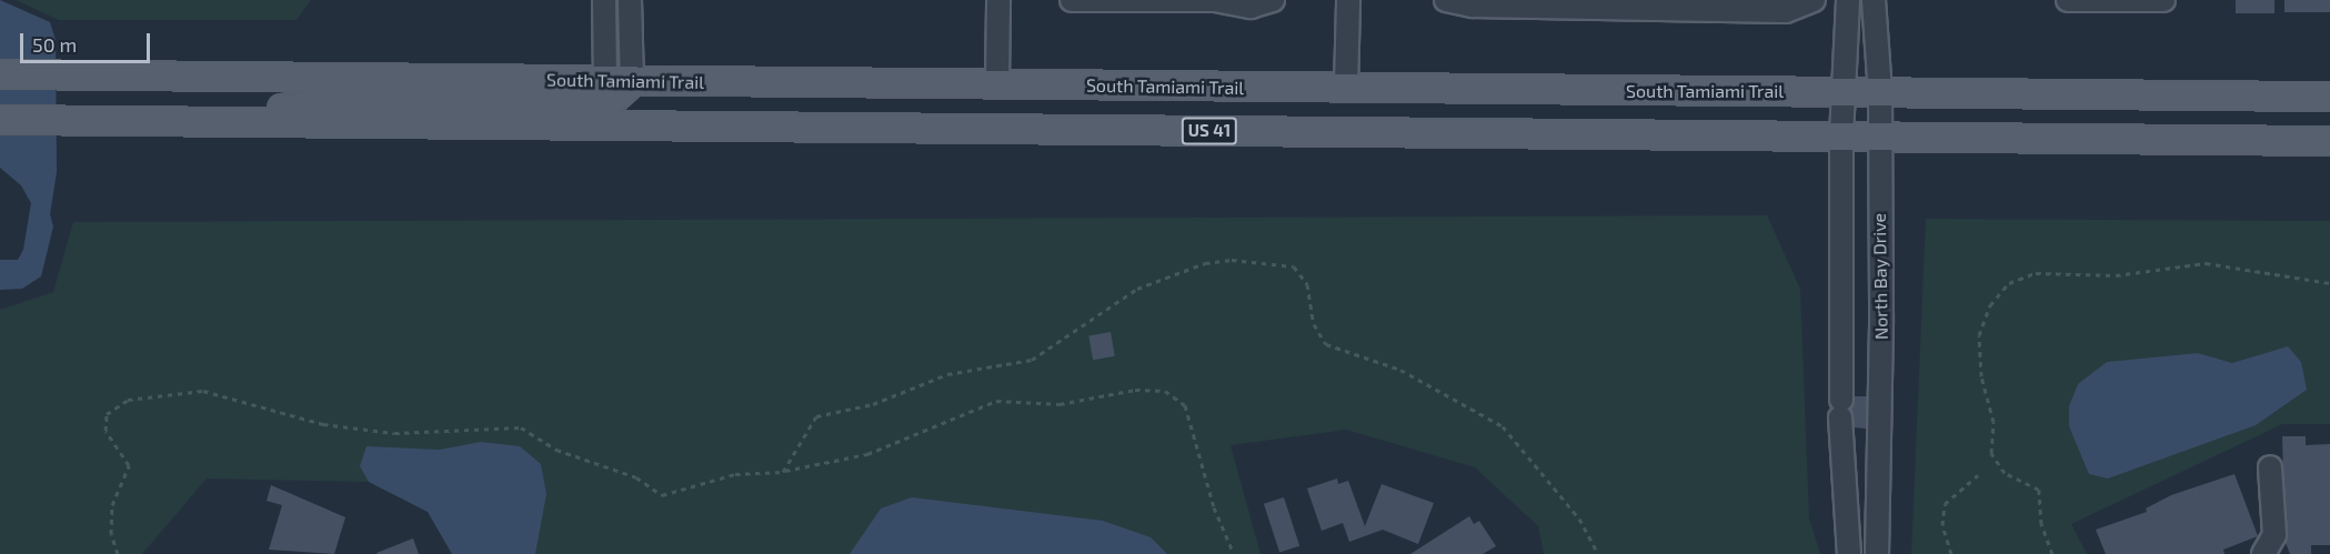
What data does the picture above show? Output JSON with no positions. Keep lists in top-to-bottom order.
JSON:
{
  "streets": {
    "main road": ["South Tamiami Trail", "US 41"],
    "street": ["North Bay Drive"]
  },
  "crossings": [
    ["South Tamiami Trail", "North Bay Drive"],
    ["US 41", "North Bay Drive"]
  ],
  "scale_bar": "50 m"
}
